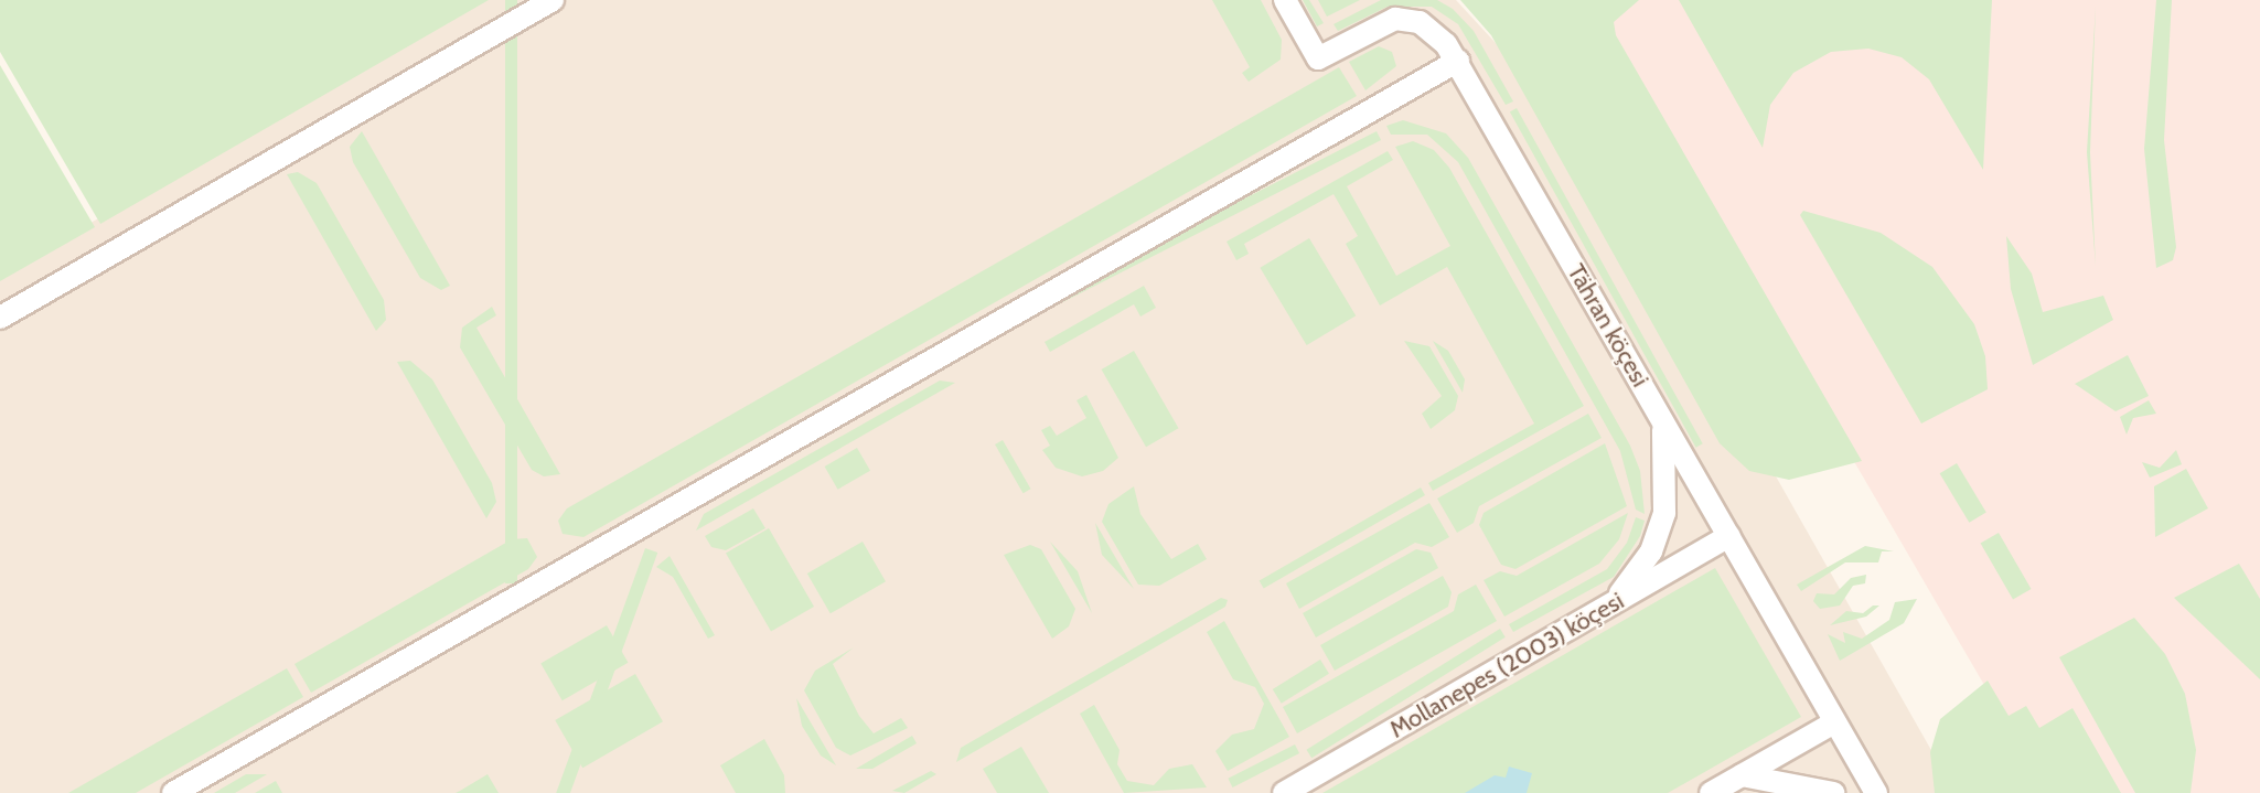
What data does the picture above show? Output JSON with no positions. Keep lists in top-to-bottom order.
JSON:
{
  "streets": {
    "street": ["Tähran köçesi", "Mollanepes (2003) köçesi"]
  },
  "crossings": [
    ["Tähran köçesi", "Mollanepes (2003) köçesi"]
  ]
}
